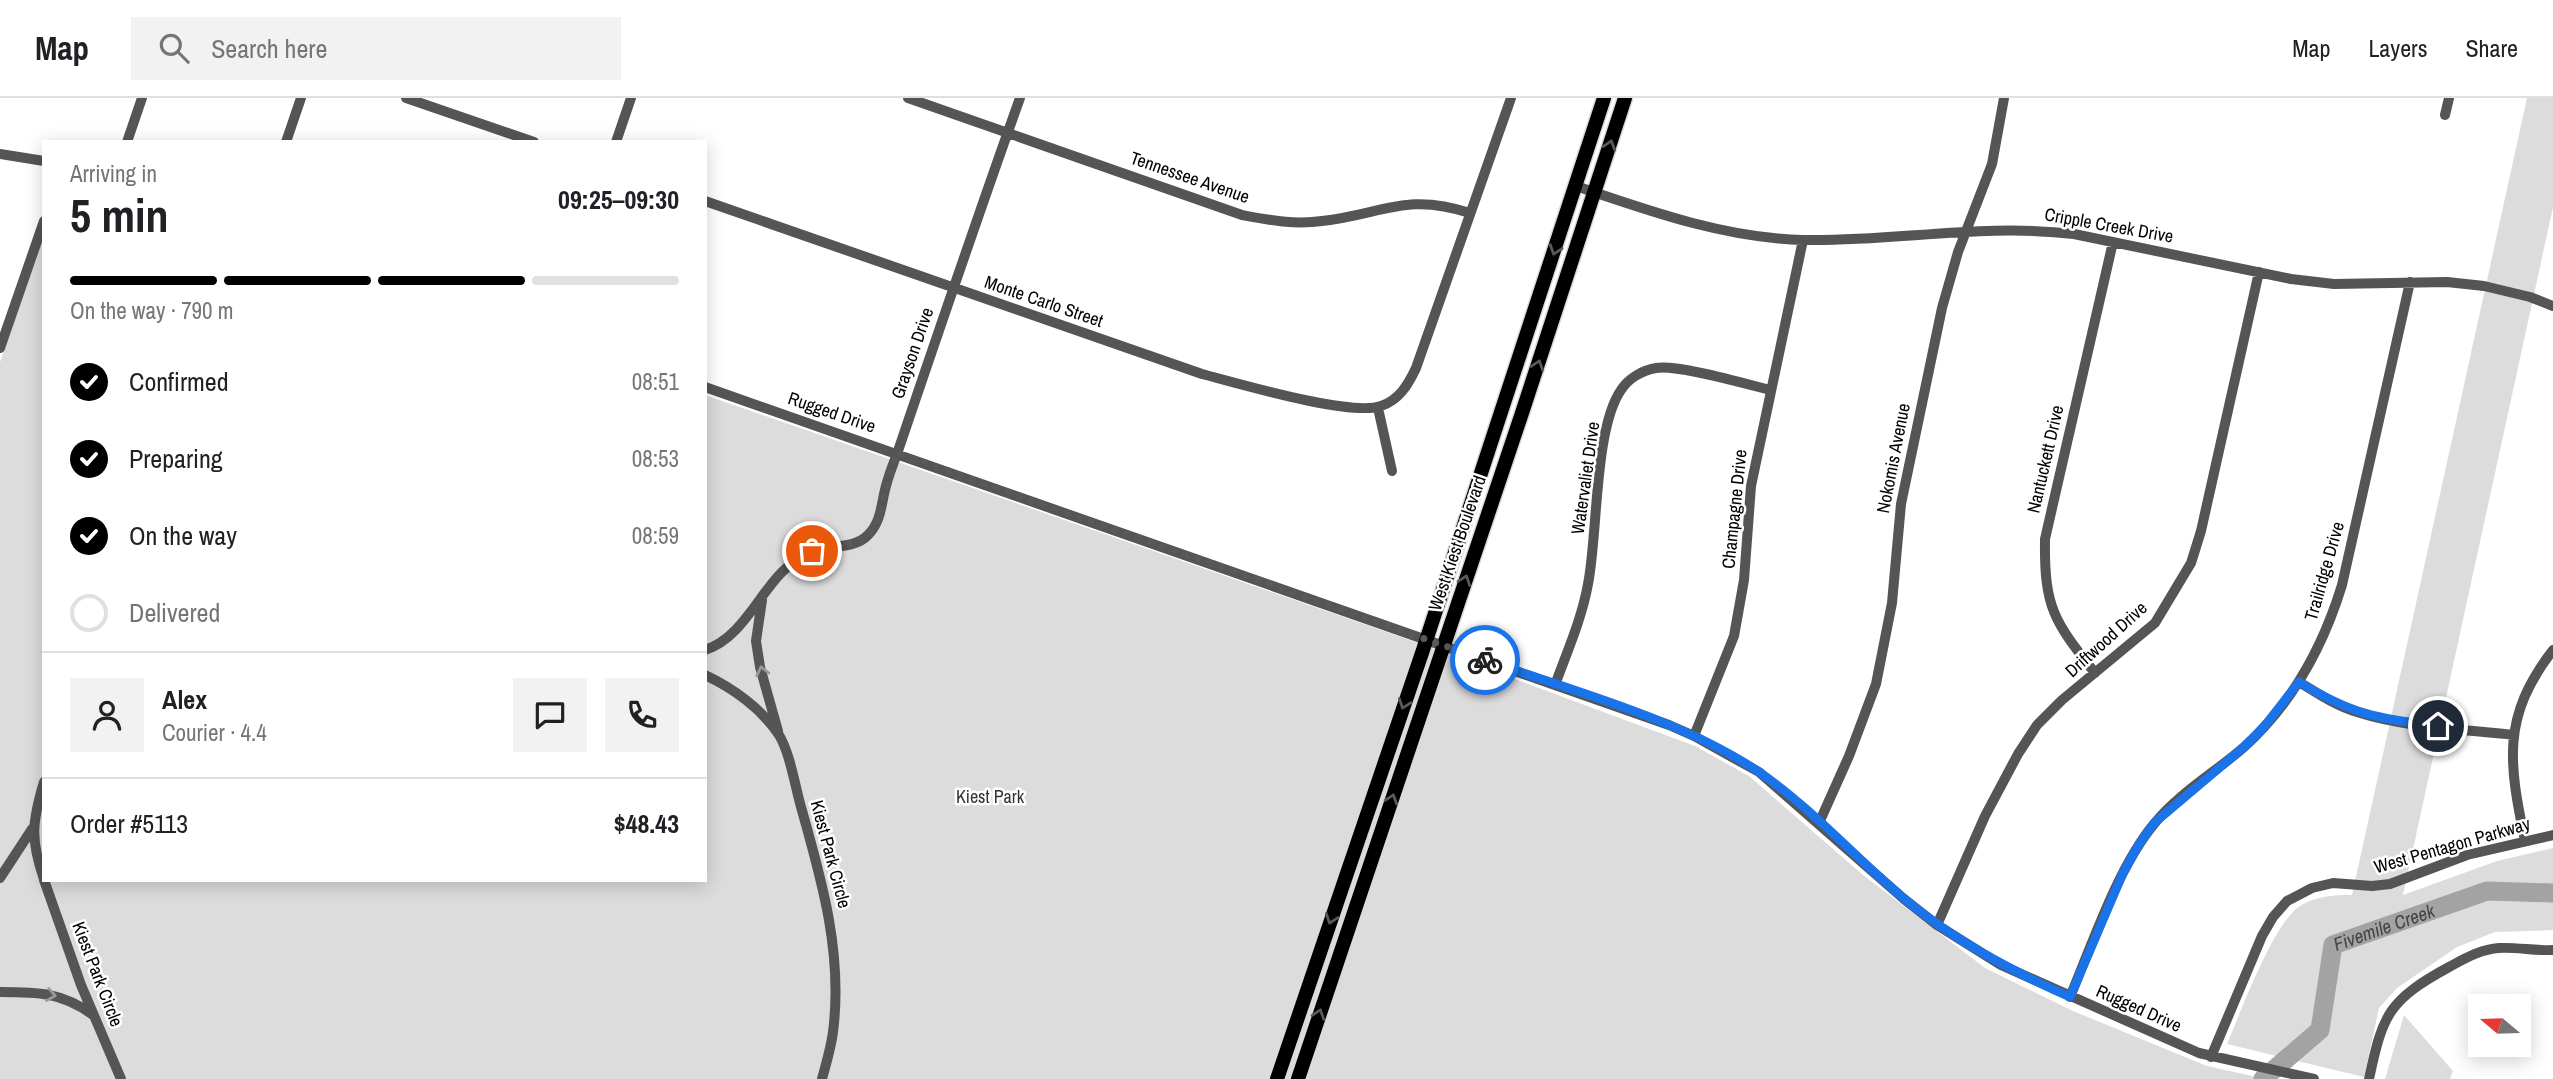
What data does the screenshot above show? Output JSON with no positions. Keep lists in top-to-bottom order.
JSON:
{
  "streets": {
    "main road": ["West Kiest Boulevard"],
    "street": [
      "Tennessee Avenue",
      "Cripple Creek Drive",
      "Monte Carlo Street",
      "Grayson Drive",
      "Rugged Drive",
      "Nokomis Avenue",
      "Nantuckett Drive",
      "Watervaliet Drive",
      "Champagne Drive",
      "Trailridge Drive",
      "Driftwood Drive",
      "West Pentagon Parkway",
      "Kiest Park Circle"
    ]
  },
  "crossings": [
    ["Tennessee Avenue", "Grayson Drive"],
    ["Cripple Creek Drive", "Nokomis Avenue"],
    ["Cripple Creek Drive", "Nantuckett Drive"],
    ["Cripple Creek Drive", "Champagne Drive"],
    ["Cripple Creek Drive", "West Kiest Boulevard"],
    ["Cripple Creek Drive", "Trailridge Drive"],
    ["Cripple Creek Drive", "Driftwood Drive"],
    ["Monte Carlo Street", "Grayson Drive"],
    ["Grayson Drive", "Rugged Drive"],
    ["Grayson Drive", "Kiest Park Circle"],
    ["Rugged Drive", "Nokomis Avenue"],
    ["Rugged Drive", "Watervaliet Drive"],
    ["Rugged Drive", "Champagne Drive"],
    ["Rugged Drive", "West Kiest Boulevard"],
    ["Rugged Drive", "Trailridge Drive"],
    ["Rugged Drive", "Driftwood Drive"],
    ["Rugged Drive", "West Pentagon Parkway"],
    ["Nantuckett Drive", "Driftwood Drive"],
    ["Watervaliet Drive", "Champagne Drive"]
  ],
  "water": ["Fivemile Creek"],
  "parks": ["Kiest Park"],
  "north": "left",
  "page": {
    "header": "Map",
    "search": "Search here",
    "nav": ["Map", "Layers", "Share"],
    "heading": ["5 min", "Arriving in", "09:25–09:30"],
    "panel": [
      "Alex",
      "Courier · 4.4",
      "Order #5113",
      "$48.43"
    ],
    "bar": "On the way · 790 m",
    "list": [
      ["Confirmed", "08:51"],
      ["Preparing", "08:53"],
      ["On the way", "08:59"],
      "Delivered"
    ]
  }
}
